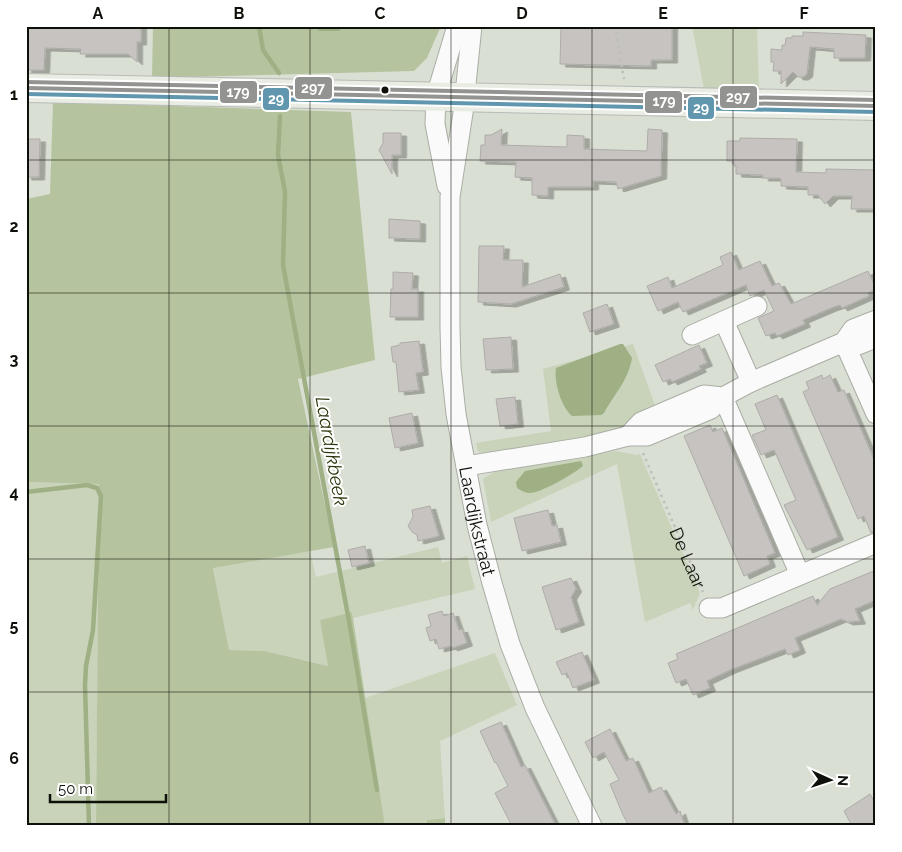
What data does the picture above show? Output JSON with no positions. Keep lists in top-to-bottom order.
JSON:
{
  "streets": {
    "street": ["Laardijkstraat", "De Laar"]
  },
  "water": ["Laardijkbeek"],
  "lines": ["transit line 297", "transit line 179", "transit line 29"],
  "scale_bar": "50 m",
  "north": "right",
  "grid": {
    "columns": [
      "A",
      "B",
      "C",
      "D",
      "E",
      "F"
    ],
    "rows": [
      "1",
      "2",
      "3",
      "4",
      "5",
      "6"
    ]
  }
}
